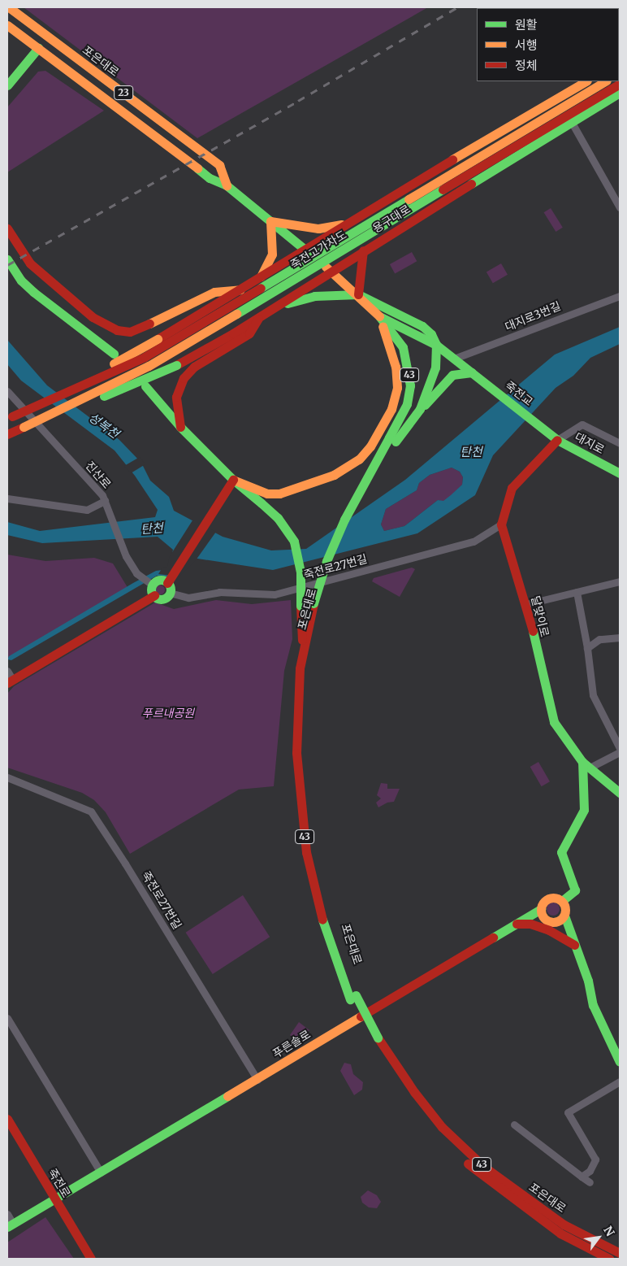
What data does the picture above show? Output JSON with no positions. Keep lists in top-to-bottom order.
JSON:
{
  "streets": {
    "main road": [
      "포은대로",
      "23",
      "용구대로",
      "죽전고가차도",
      "43",
      "죽전교",
      "대지로",
      "달맞이로",
      "푸른솔로",
      "죽전로"
    ],
    "street": ["대지로3번길", "진산로", "죽전로27번길"]
  },
  "crossings": [
    ["포은대로", "용구대로"],
    ["포은대로", "43"],
    ["용구대로", "죽전고가차도"],
    ["죽전교", "대지로"],
    ["대지로", "달맞이로"],
    ["죽전로27번길", "달맞이로"],
    ["죽전로27번길", "푸른솔로"],
    ["푸른솔로", "죽전로"]
  ],
  "water": ["성복천", "탄천"],
  "parks": ["푸르내공원"],
  "legend": ["원활", "서행", "정체"],
  "north": "top right"
}
